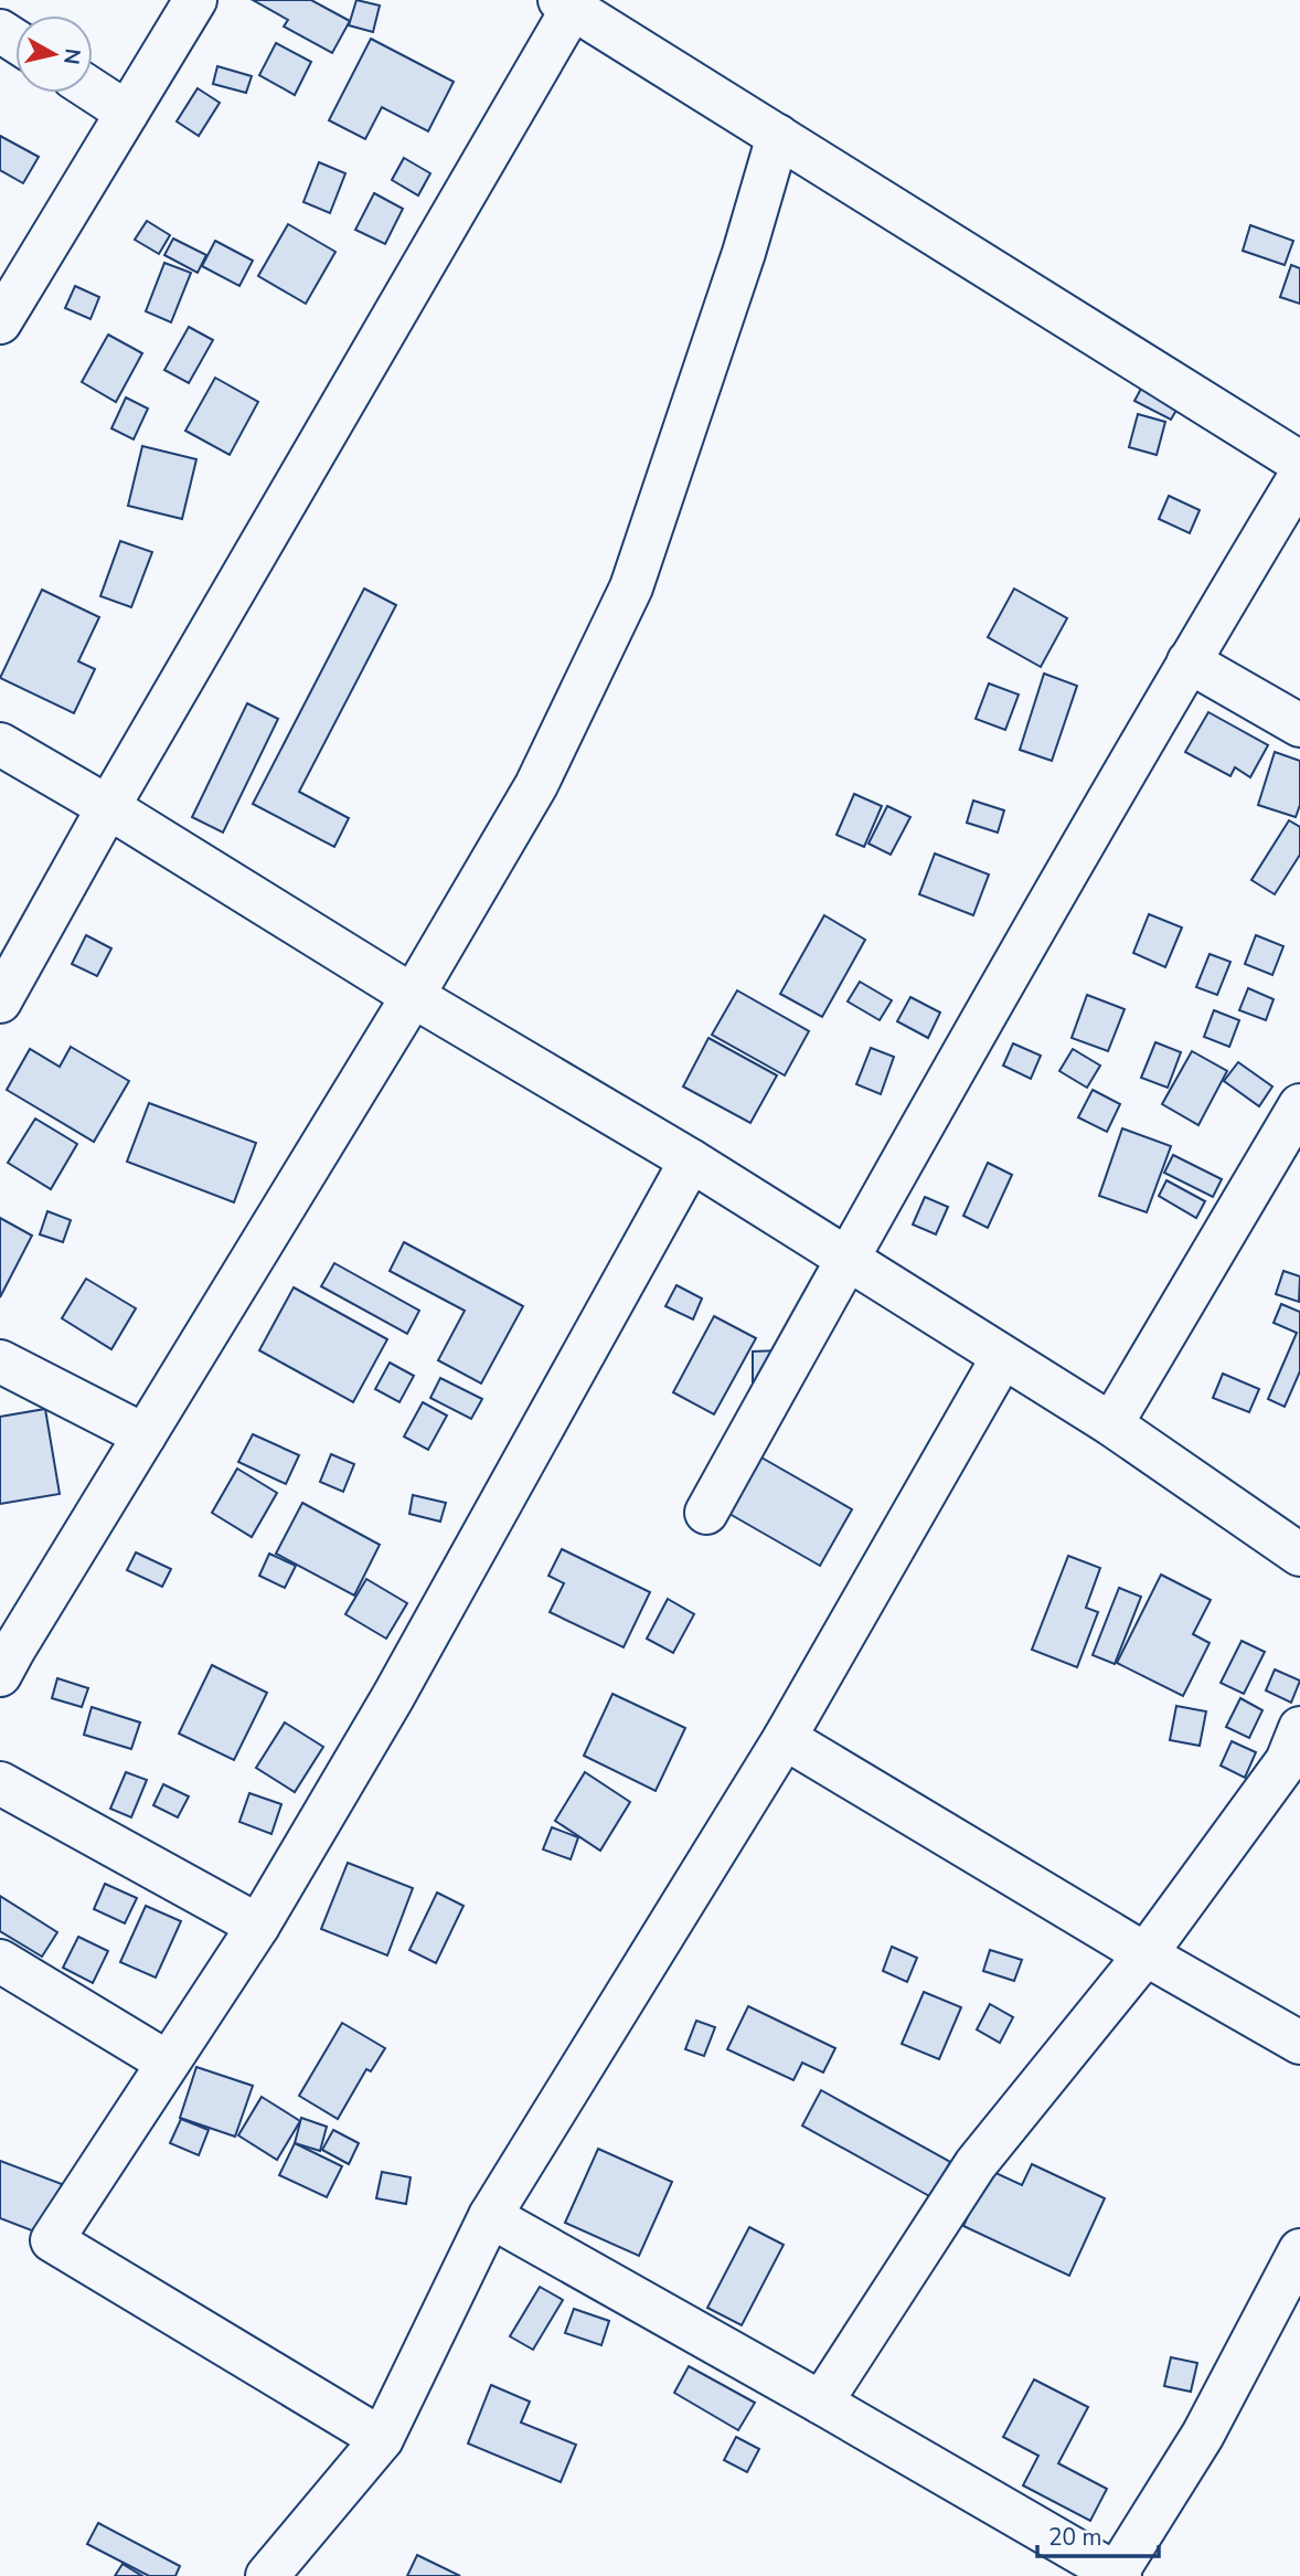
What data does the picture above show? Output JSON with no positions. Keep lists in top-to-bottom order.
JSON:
{
  "scale_bar": "20 m",
  "north": "right"
}
